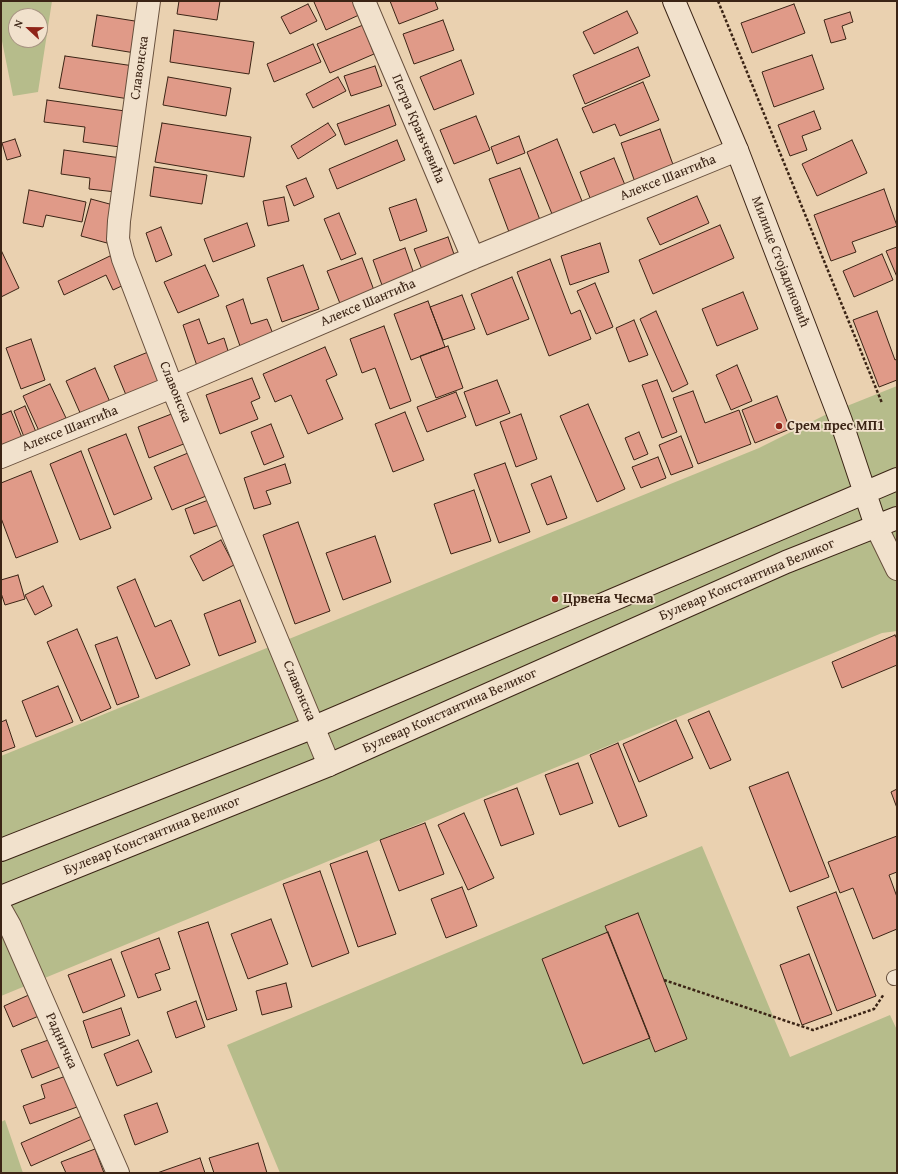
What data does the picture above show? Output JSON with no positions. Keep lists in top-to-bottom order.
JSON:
{
  "streets": {
    "street": [
      "Славонска",
      "Петра Крањчевића",
      "Алексе Шантића",
      "Милице Стојадиновић",
      "Булевар Константина Великог",
      "Радничка"
    ]
  },
  "crossings": [
    ["Славонска", "Алексе Шантића"],
    ["Славонска", "Булевар Константина Великог"],
    ["Петра Крањчевића", "Алексе Шантића"],
    ["Алексе Шантића", "Милице Стојадиновић"],
    ["Милице Стојадиновић", "Булевар Константина Великог"]
  ],
  "places": ["Срем прес МП1", "Црвена Чесма"],
  "north": "left"
}
